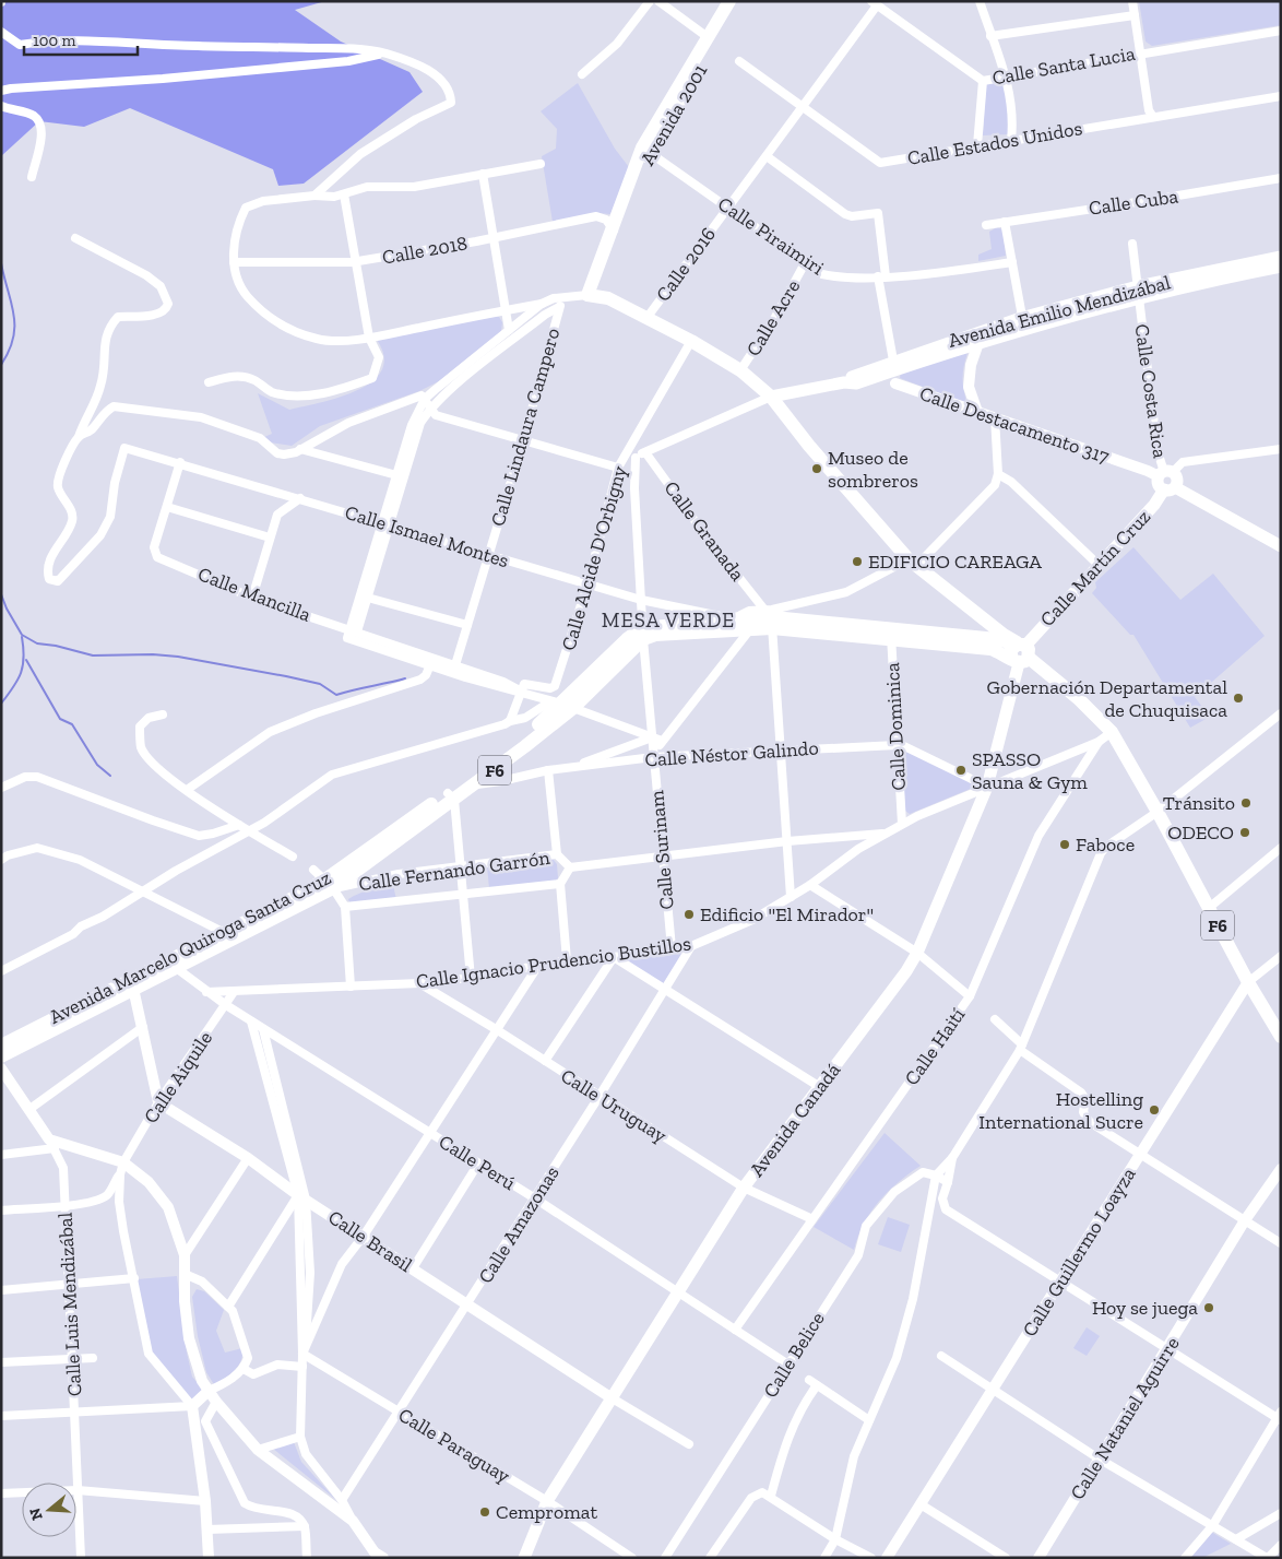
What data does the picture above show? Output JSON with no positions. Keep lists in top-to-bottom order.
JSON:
{
  "streets": {
    "main road": [
      "Avenida 2001",
      "Avenida Emilio Mendizábal",
      "Calle Martín Cruz",
      "F6",
      "Avenida Marcelo Quiroga Santa Cruz",
      "Avenida Canadá"
    ],
    "street": [
      "Calle Santa Lucia",
      "Calle Estados Unidos",
      "Calle Cuba",
      "Calle Piraimiri",
      "Calle 2018",
      "Calle 2016",
      "Calle Acre",
      "Calle Costa Rica",
      "Calle Destacamento 317",
      "Calle Lindaura Campero",
      "Calle Granada",
      "Calle Ismael Montes",
      "Calle Alcide D'Orbigny",
      "Calle Mancilla",
      "Calle Dominica",
      "Calle Néstor Galindo",
      "Calle Surinam",
      "Calle Fernando Garrón",
      "Calle Ignacio Prudencio Bustillos",
      "Calle Haití",
      "Calle Aiquile",
      "Calle Uruguay",
      "Calle Perú",
      "Calle Amazonas",
      "Calle Brasil",
      "Calle Guillermo Loayza",
      "Calle Luis Mendizábal",
      "Calle Belice",
      "Calle Nataniel Aguirre",
      "Calle Paraguay"
    ]
  },
  "crossings": [
    ["Calle Santa Lucia", "Calle 2016"],
    ["Avenida 2001", "Calle Piraimiri"],
    ["Avenida 2001", "Calle 2018"],
    ["Calle Estados Unidos", "Calle 2016"],
    ["Calle Piraimiri", "Calle 2016"],
    ["Calle Piraimiri", "Calle Acre"],
    ["Avenida Emilio Mendizábal", "Calle Costa Rica"],
    ["Avenida Emilio Mendizábal", "Calle Destacamento 317"],
    ["Avenida Emilio Mendizábal", "Calle Granada"],
    ["Avenida Emilio Mendizábal", "Calle Surinam"],
    ["Calle Costa Rica", "Calle Destacamento 317"],
    ["Calle Lindaura Campero", "Calle Ismael Montes"],
    ["Calle Lindaura Campero", "Calle Mancilla"],
    ["Calle Granada", "F6"],
    ["Calle Ismael Montes", "Calle Alcide D'Orbigny"],
    ["Calle Ismael Montes", "F6"],
    ["Calle Ismael Montes", "Calle Surinam"],
    ["Calle Alcide D'Orbigny", "Calle Mancilla"],
    ["Calle Martín Cruz", "F6"],
    ["Calle Martín Cruz", "Avenida Canadá"],
    ["Calle Mancilla", "Calle Surinam"],
    ["Calle Mancilla", "Avenida Marcelo Quiroga Santa Cruz"],
    ["Calle Dominica", "Calle Néstor Galindo"],
    ["Calle Dominica", "F6"],
    ["Calle Dominica", "Calle Ignacio Prudencio Bustillos"],
    ["Calle Néstor Galindo", "Calle Surinam"],
    ["Calle Néstor Galindo", "Avenida Marcelo Quiroga Santa Cruz"],
    ["Calle Néstor Galindo", "Calle Ignacio Prudencio Bustillos"],
    ["Calle Néstor Galindo", "Avenida Canadá"],
    ["F6", "Calle Surinam"],
    ["F6", "Avenida Marcelo Quiroga Santa Cruz"],
    ["F6", "Calle Ignacio Prudencio Bustillos"],
    ["F6", "Avenida Canadá"],
    ["F6", "Calle Guillermo Loayza"],
    ["Calle Surinam", "Calle Fernando Garrón"],
    ["Calle Surinam", "Avenida Marcelo Quiroga Santa Cruz"],
    ["Calle Surinam", "Calle Ignacio Prudencio Bustillos"],
    ["Calle Fernando Garrón", "Avenida Marcelo Quiroga Santa Cruz"],
    ["Calle Fernando Garrón", "Calle Ignacio Prudencio Bustillos"],
    ["Avenida Marcelo Quiroga Santa Cruz", "Calle Perú"],
    ["Calle Ignacio Prudencio Bustillos", "Calle Haití"],
    ["Calle Ignacio Prudencio Bustillos", "Calle Aiquile"],
    ["Calle Ignacio Prudencio Bustillos", "Calle Uruguay"],
    ["Calle Ignacio Prudencio Bustillos", "Avenida Canadá"],
    ["Calle Ignacio Prudencio Bustillos", "Calle Perú"],
    ["Calle Ignacio Prudencio Bustillos", "Calle Amazonas"],
    ["Calle Haití", "Calle Uruguay"],
    ["Calle Haití", "Calle Perú"],
    ["Calle Aiquile", "Calle Perú"],
    ["Calle Aiquile", "Calle Brasil"],
    ["Calle Uruguay", "Avenida Canadá"],
    ["Calle Uruguay", "Calle Amazonas"],
    ["Avenida Canadá", "Calle Perú"],
    ["Avenida Canadá", "Calle Brasil"],
    ["Avenida Canadá", "Calle Paraguay"],
    ["Calle Perú", "Calle Amazonas"],
    ["Calle Perú", "Calle Belice"],
    ["Calle Amazonas", "Calle Brasil"],
    ["Calle Amazonas", "Calle Paraguay"]
  ],
  "districts": ["MESA VERDE"],
  "places": [
    "Museo de sombreros",
    "EDIFICIO CAREAGA",
    "Gobernación Departamental de Chuquisaca",
    "SPASSO Sauna & Gym",
    "Tránsito",
    "ODECO",
    "Faboce",
    "Edificio \"El Mirador\"",
    "Hostelling International Sucre",
    "Hoy se juega",
    "Cempromat"
  ],
  "scale_bar": "100 m",
  "north": "left"
}
